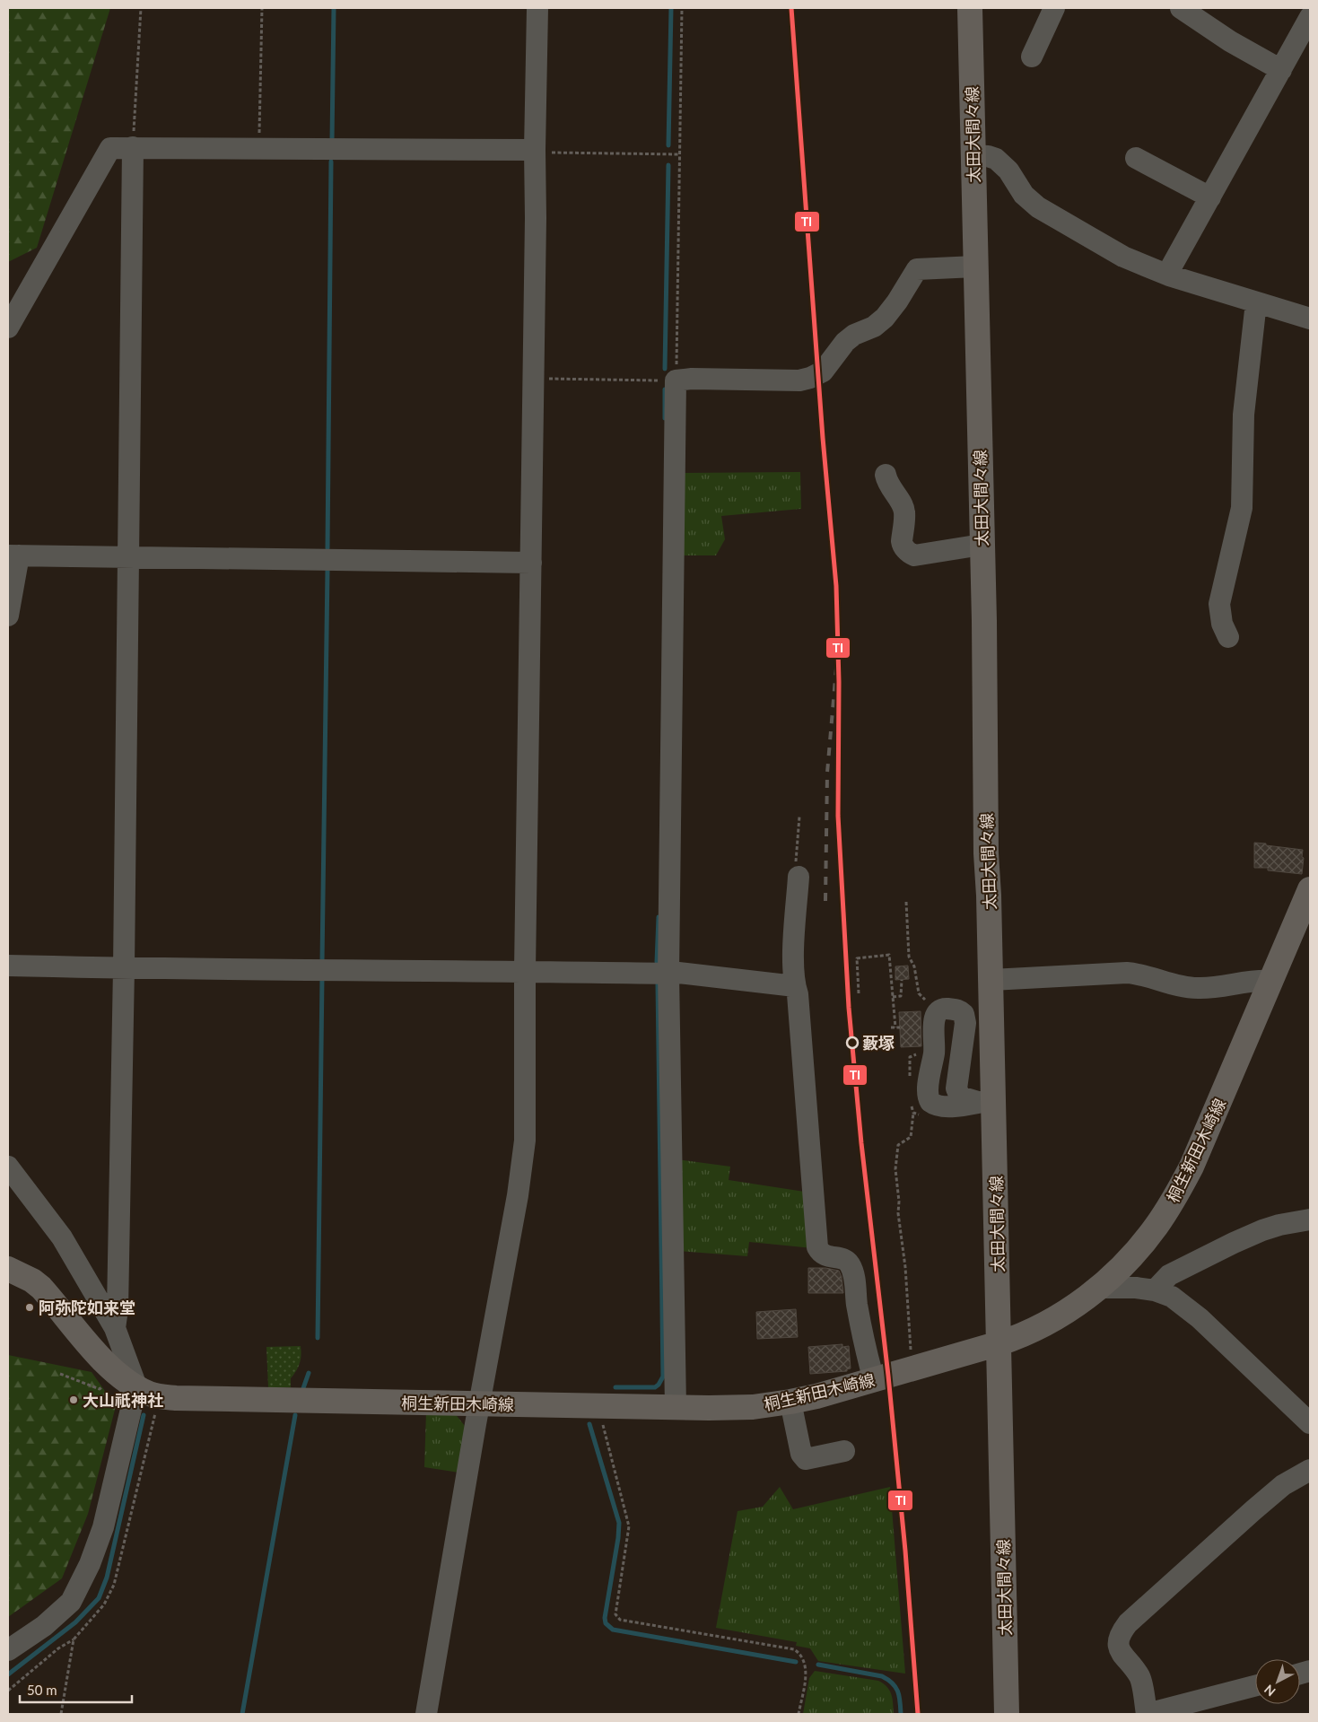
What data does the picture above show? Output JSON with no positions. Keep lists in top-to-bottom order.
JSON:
{
  "streets": {
    "main road": ["太田大間々線", "桐生新田木崎線"]
  },
  "crossings": [
    ["太田大間々線", "桐生新田木崎線"]
  ],
  "places": ["藪塚", "阿弥陀如来堂", "大山祇神社"],
  "lines": ["transit line TI"],
  "scale_bar": "50 m",
  "north": "bottom left"
}
